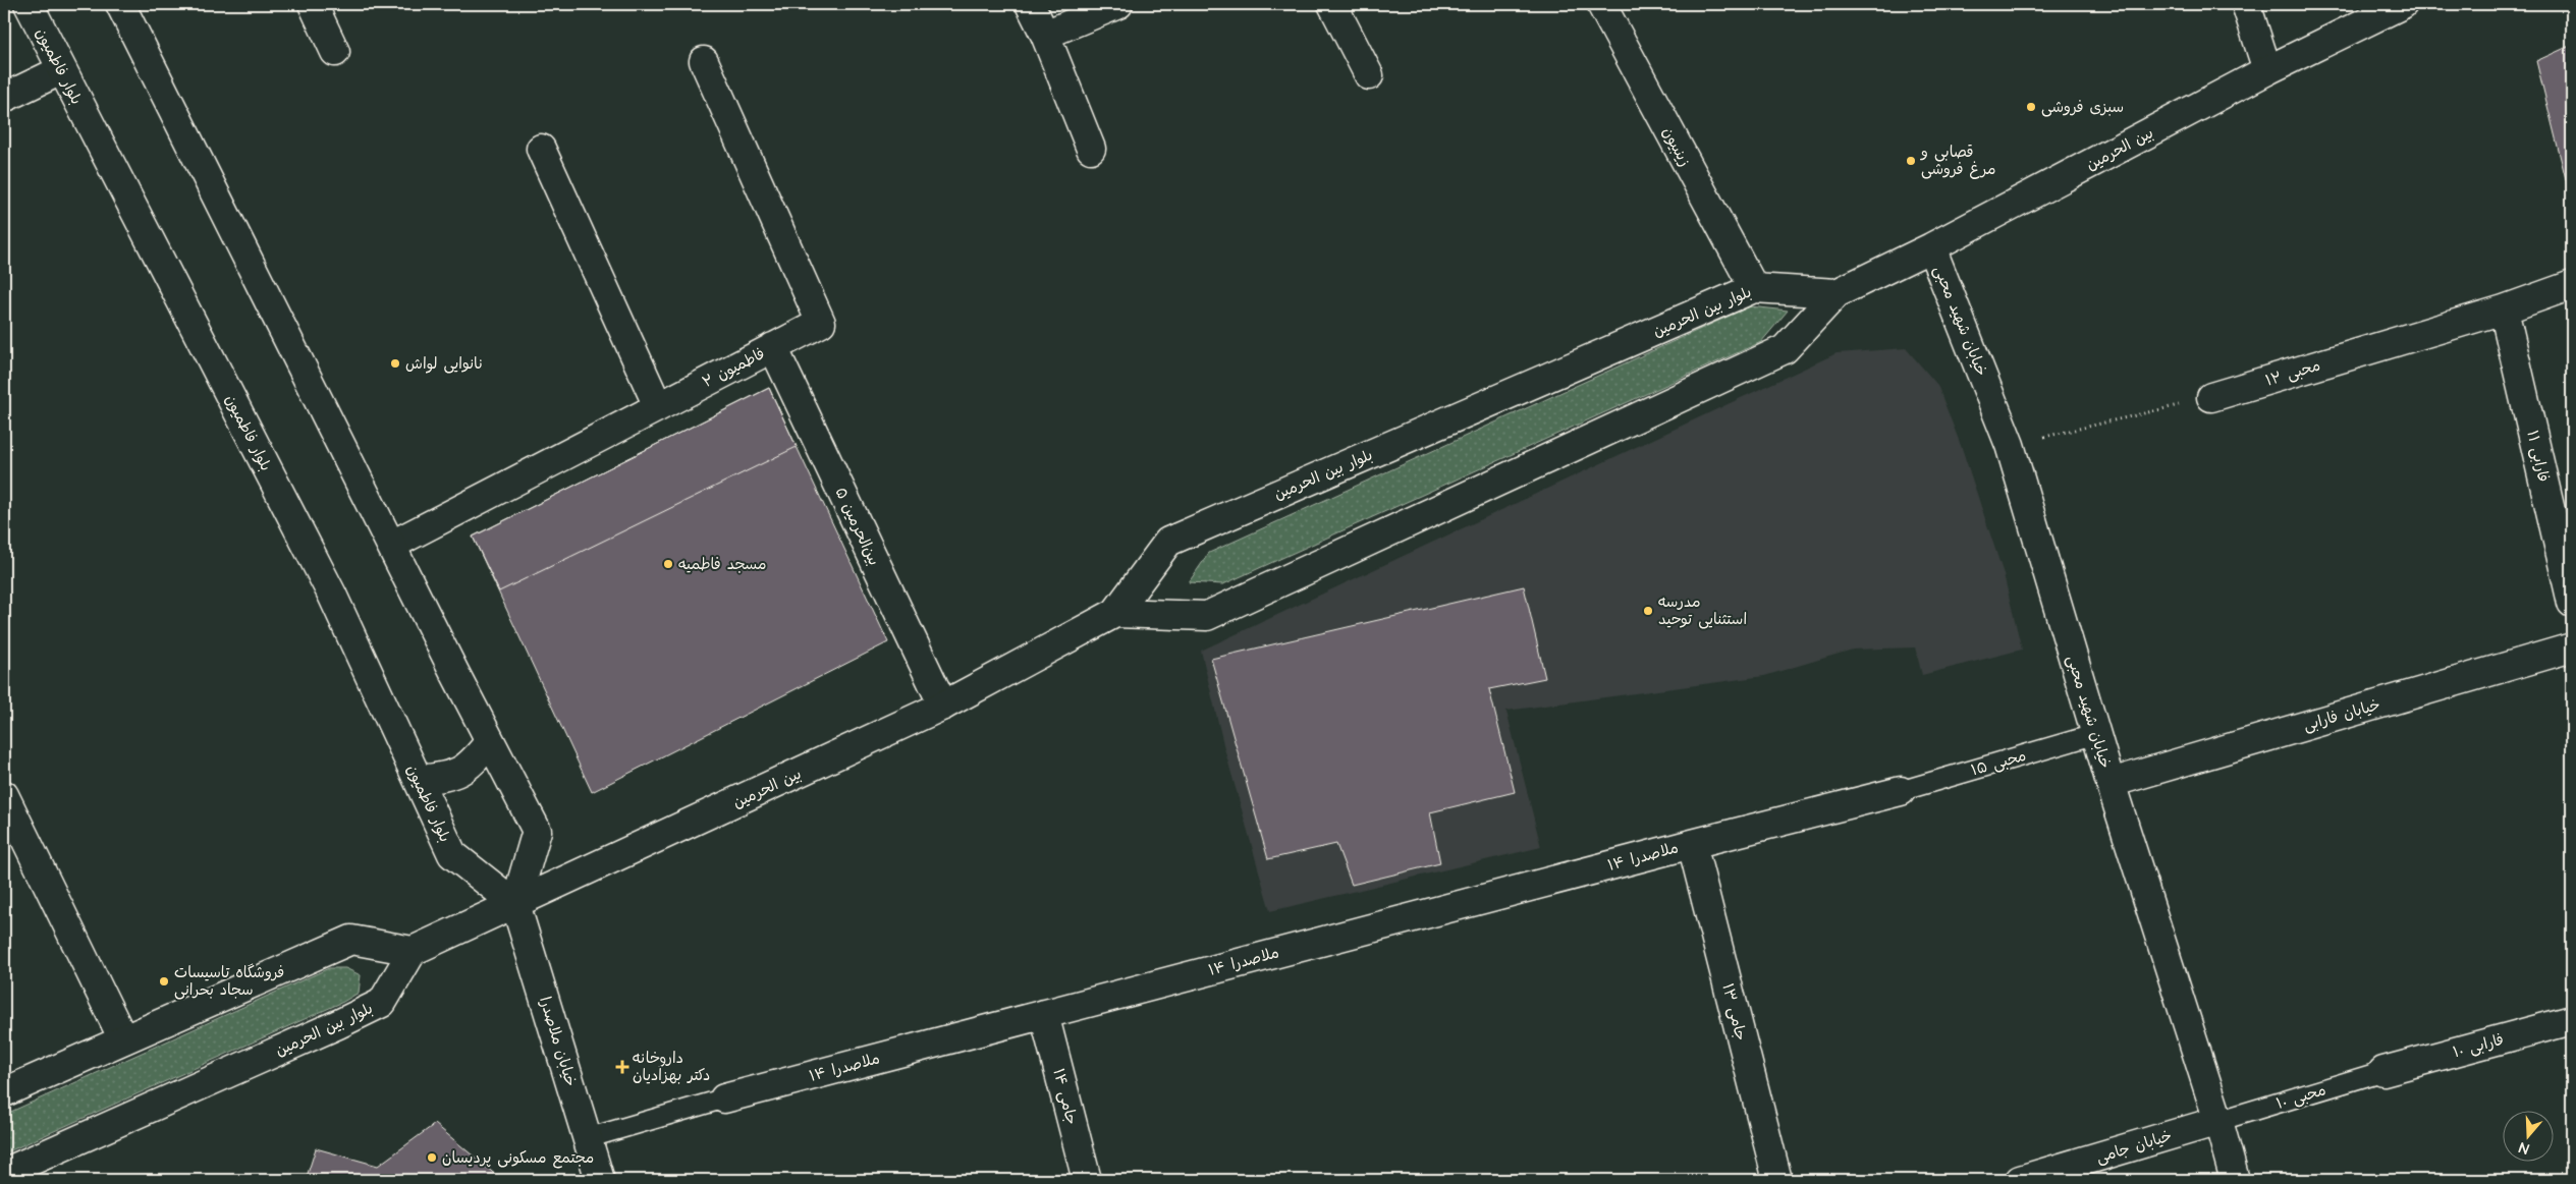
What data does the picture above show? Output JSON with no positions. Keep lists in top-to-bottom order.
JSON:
{
  "streets": {
    "street": [
      "بلوار فاطمیون",
      "زینبیون",
      "بین الحرمین",
      "بلوار بین الحرمین",
      "خیابان شهید محبی",
      "فاطمیون ۲",
      "محبی ۱۲",
      "فارابی ۱۱",
      "بین‌الحرمین ۵",
      "خیابان فارابی",
      "ملاصدرا ۱۴",
      "جامی ۱۳",
      "خیابان ملاصدرا",
      "فارابی ۱۰",
      "جامی ۱۴",
      "خیابان جامی"
    ],
    "lane": ["محبی ۱۵", "محبی ۱۰"]
  },
  "crossings": [
    ["بلوار فاطمیون", "بین الحرمین"],
    ["بلوار فاطمیون", "خیابان ملاصدرا"],
    ["زینبیون", "بلوار بین الحرمین"],
    ["بین الحرمین", "بلوار بین الحرمین"],
    ["بین الحرمین", "خیابان شهید محبی"],
    ["بین الحرمین", "بین‌الحرمین ۵"],
    ["بین الحرمین", "خیابان ملاصدرا"],
    ["خیابان شهید محبی", "خیابان فارابی"],
    ["خیابان شهید محبی", "محبی ۱۵"],
    ["خیابان شهید محبی", "محبی ۱۰"],
    ["خیابان شهید محبی", "خیابان جامی"],
    ["فاطمیون ۲", "بین‌الحرمین ۵"],
    ["محبی ۱۲", "فارابی ۱۱"],
    ["محبی ۱۵", "ملاصدرا ۱۴"],
    ["ملاصدرا ۱۴", "جامی ۱۳"],
    ["ملاصدرا ۱۴", "خیابان ملاصدرا"],
    ["ملاصدرا ۱۴", "جامی ۱۴"],
    ["فارابی ۱۰", "محبی ۱۰"],
    ["محبی ۱۰", "خیابان جامی"]
  ],
  "places": {
    "other": [
      "سبزی فروشی",
      "قصابی و مرغ فروشی",
      "نانوایی لواش",
      "مسجد فاطمیه",
      "مدرسه استثنایی توحید",
      "فروشگاه تاسیسات سجاد بحرانی",
      "مجتمع مسکونی پردیسان"
    ],
    "health": ["داروخانه دکتر بهزادیان"]
  },
  "north": "bottom"
}
